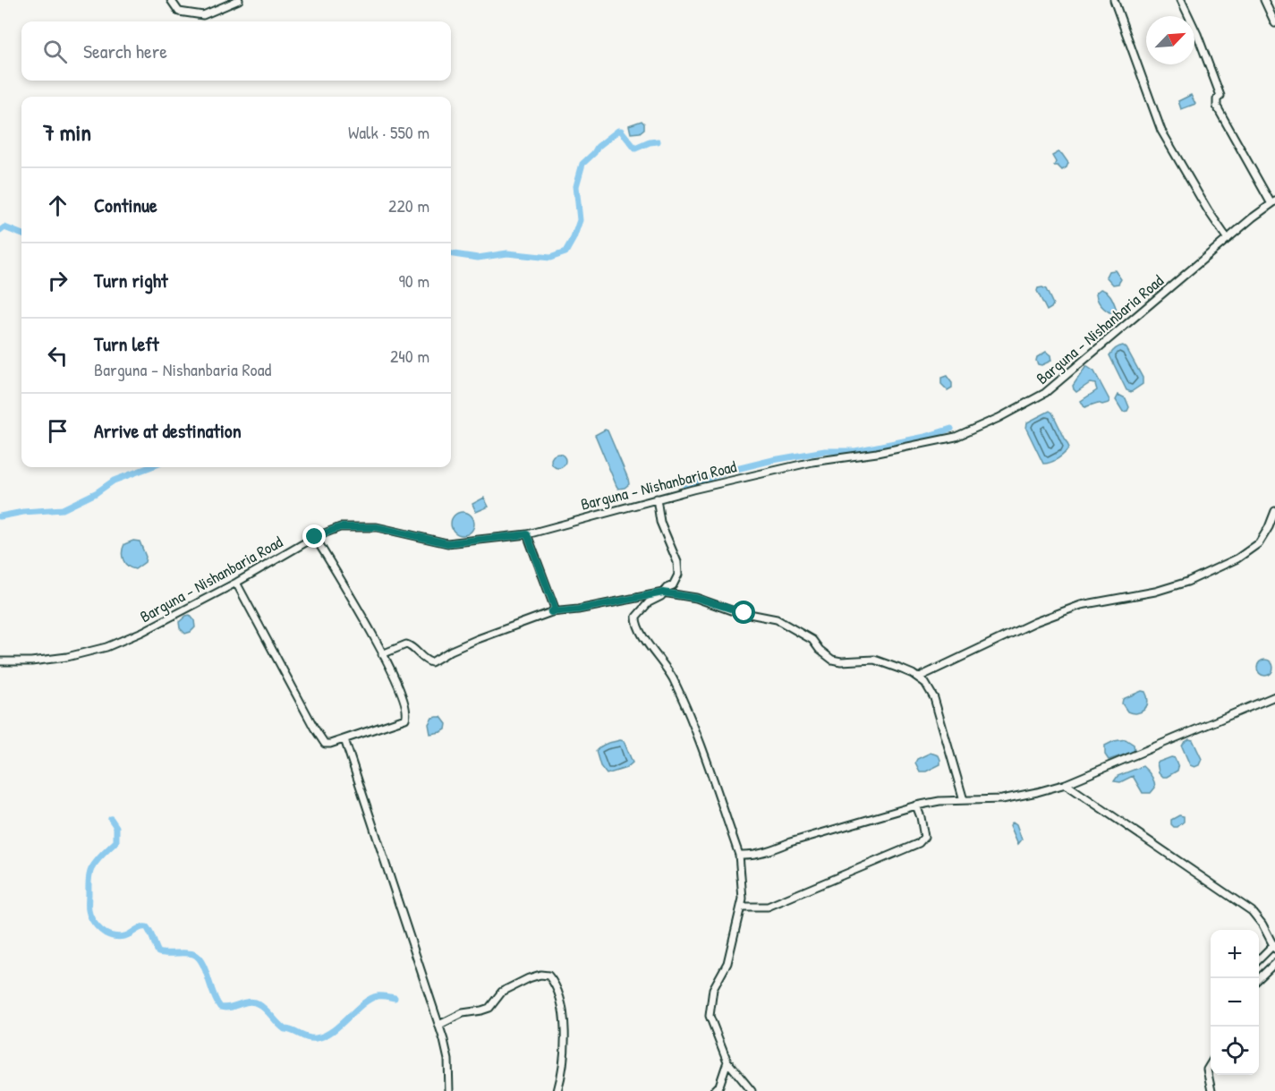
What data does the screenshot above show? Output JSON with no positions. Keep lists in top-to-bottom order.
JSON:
{
  "streets": {
    "street": ["Barguna - Nishanbaria Road"]
  },
  "north": "top right",
  "page": {
    "search": "Search here",
    "heading": ["7 min", "Walk · 550 m"],
    "list": [
      ["Continue", "220 m"],
      ["Turn right", "90 m"],
      ["Turn left", "Barguna - Nishanbaria Road", "240 m"],
      "Arrive at destination"
    ],
    "map_buttons": ["+", "−"]
  }
}
